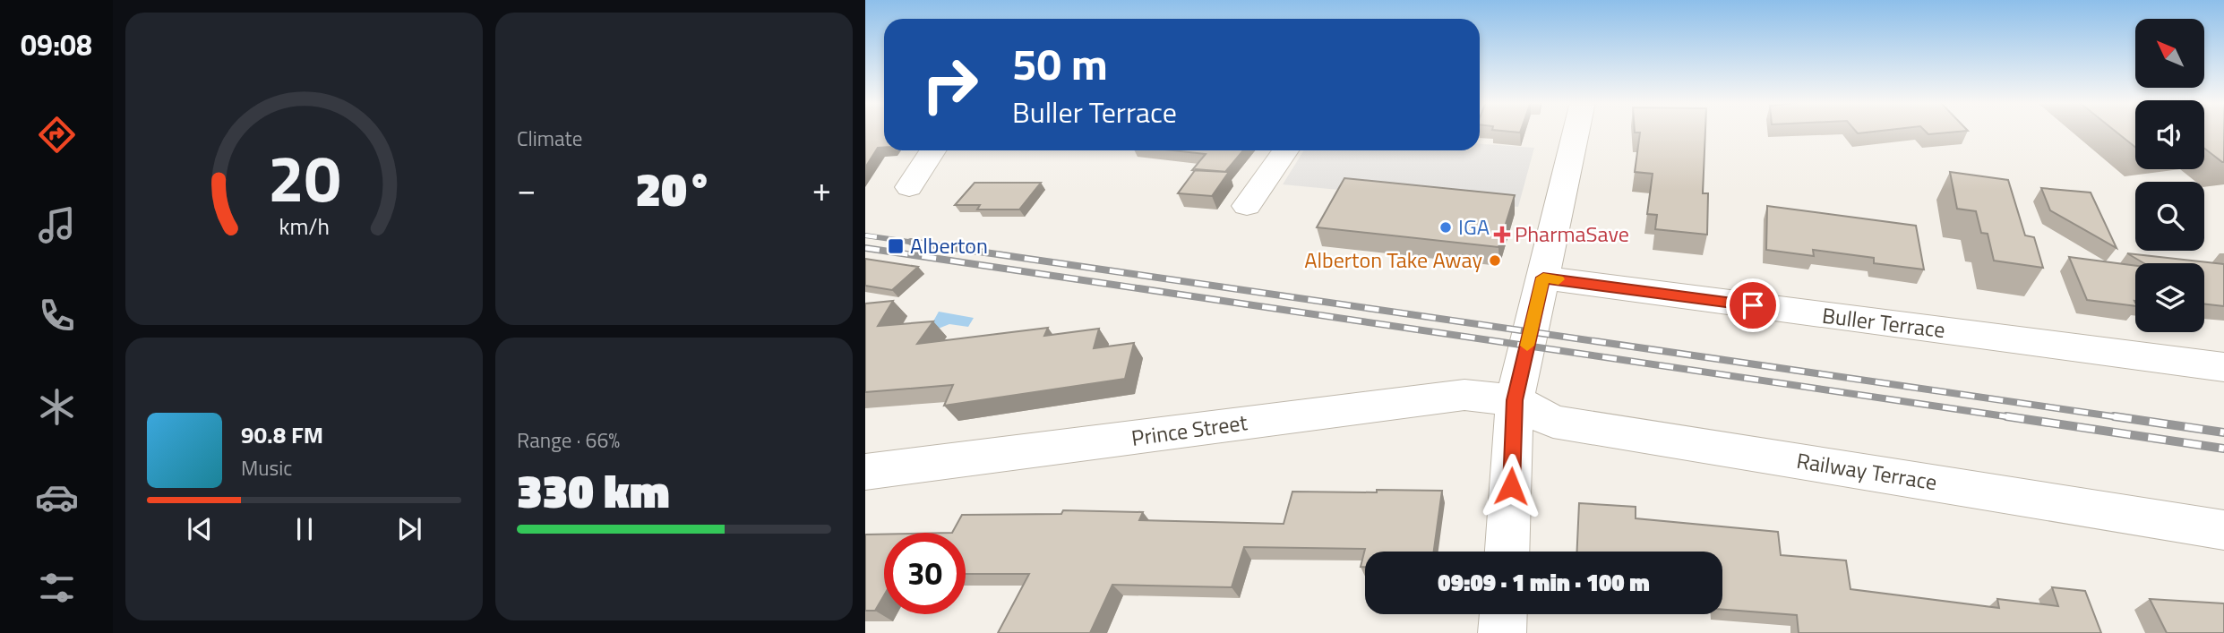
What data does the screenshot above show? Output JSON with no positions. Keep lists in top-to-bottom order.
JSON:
{
  "streets": {
    "street": ["Buller Terrace", "Prince Street", "Railway Terrace"]
  },
  "crossings": [
    ["Prince Street", "Railway Terrace"]
  ],
  "places": {
    "other": ["IGA", "Alberton Take Away"],
    "health": ["PharmaSave"],
    "transit": ["Alberton"]
  },
  "north": "top left",
  "page": {
    "tabs": "09:08",
    "tile": [
      "Climate",
      ["Range · 66%", "330 km"]
    ],
    "turn": ["50 m", "Buller Terrace"],
    "heat": ["−", "20°", "+"],
    "song": ["90.8 FM", "Music"],
    "limit": "30",
    "trip": "09:09 · 1 min · 100 m",
    "gauge": ["20", "km/h"]
  }
}
